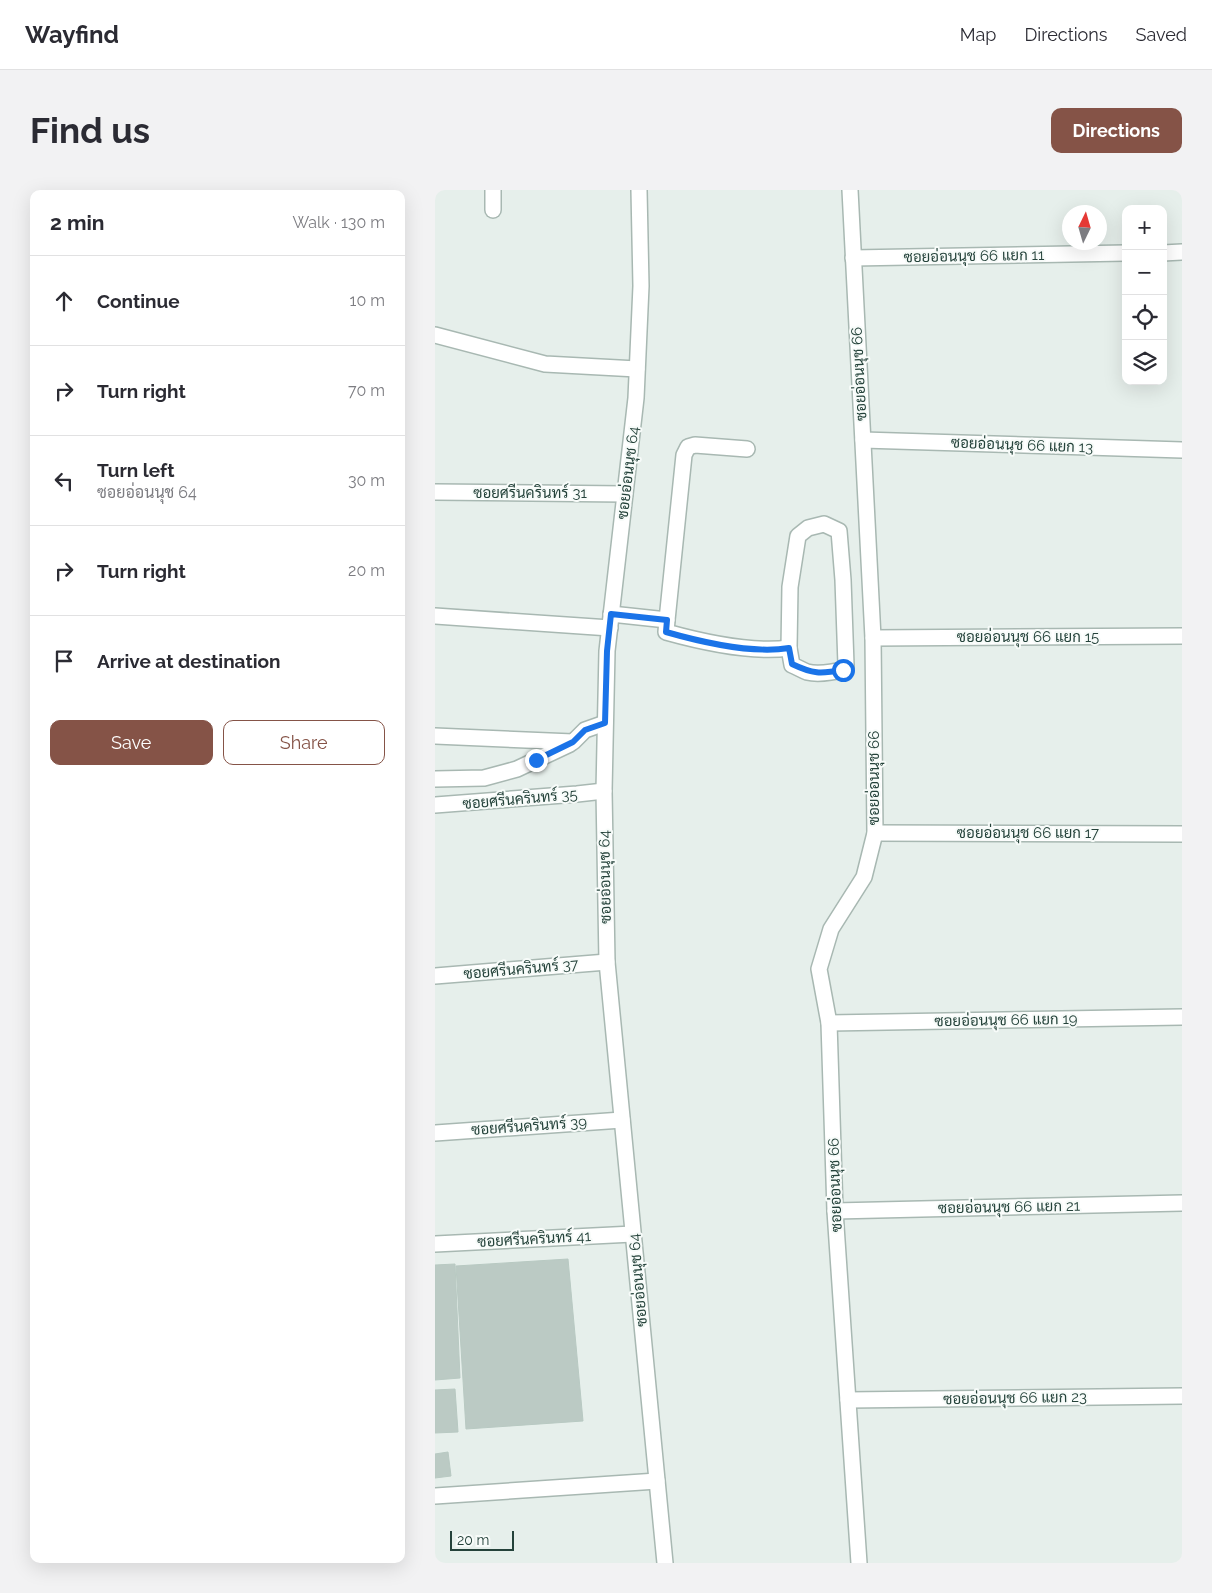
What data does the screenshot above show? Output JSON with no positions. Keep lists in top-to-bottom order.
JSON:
{
  "streets": {
    "street": [
      "ซอยอ่อนนุช 66 แยก 11",
      "ซอยอ่อนนุช 66",
      "ซอยอ่อนนุช 66 แยก 13",
      "ซอยอ่อนนุช 64",
      "ซอยศรีนครินทร์ 31",
      "ซอยอ่อนนุช 66 แยก 15",
      "ซอยศรีนครินทร์ 35",
      "ซอยอ่อนนุช 66 แยก 17",
      "ซอยศรีนครินทร์ 37",
      "ซอยอ่อนนุช 66 แยก 19",
      "ซอยศรีนครินทร์ 39",
      "ซอยอ่อนนุช 66 แยก 21",
      "ซอยศรีนครินทร์ 41",
      "ซอยอ่อนนุช 66 แยก 23"
    ]
  },
  "crossings": [
    ["ซอยอ่อนนุช 66 แยก 11", "ซอยอ่อนนุช 66"],
    ["ซอยอ่อนนุช 66", "ซอยอ่อนนุช 66 แยก 13"],
    ["ซอยอ่อนนุช 66", "ซอยอ่อนนุช 66 แยก 15"],
    ["ซอยอ่อนนุช 66", "ซอยอ่อนนุช 66 แยก 17"],
    ["ซอยอ่อนนุช 66", "ซอยอ่อนนุช 66 แยก 19"],
    ["ซอยอ่อนนุช 66", "ซอยอ่อนนุช 66 แยก 21"],
    ["ซอยอ่อนนุช 66", "ซอยอ่อนนุช 66 แยก 23"],
    ["ซอยอ่อนนุช 64", "ซอยศรีนครินทร์ 31"],
    ["ซอยอ่อนนุช 64", "ซอยศรีนครินทร์ 35"],
    ["ซอยอ่อนนุช 64", "ซอยศรีนครินทร์ 37"],
    ["ซอยอ่อนนุช 64", "ซอยศรีนครินทร์ 39"],
    ["ซอยอ่อนนุช 64", "ซอยศรีนครินทร์ 41"]
  ],
  "scale_bar": "20 m",
  "north": "top",
  "page": {
    "header": "Wayfind",
    "nav": ["Map", "Directions", "Saved"],
    "buttons": [
      "Directions",
      ["Save", "Share"]
    ],
    "title": "Find us",
    "heading": ["2 min", "Walk · 130 m"],
    "map_buttons": ["+", "−"],
    "list": [
      ["Continue", "10 m"],
      ["Turn right", "70 m"],
      ["Turn left", "ซอยอ่อนนุช 64", "30 m"],
      ["Turn right", "20 m"],
      "Arrive at destination"
    ],
    "scale": "20 m"
  }
}
